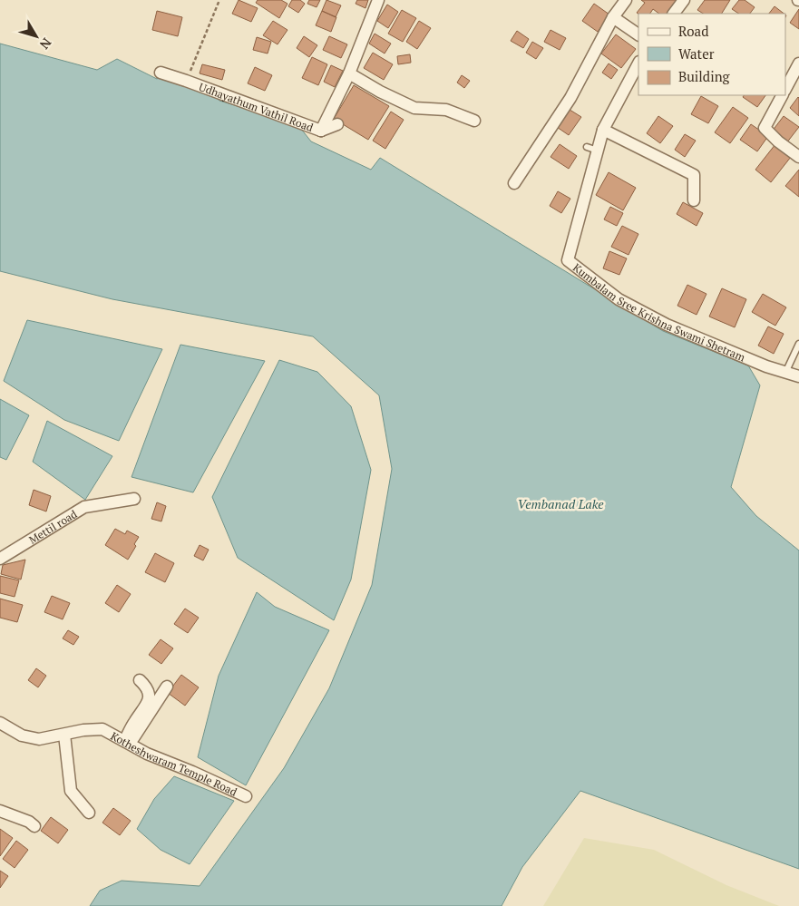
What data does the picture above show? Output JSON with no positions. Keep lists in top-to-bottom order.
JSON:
{
  "streets": {
    "street": [
      "Udhayathum Vathil Road",
      "Kumbalam Sree Krishna Swami Shetram",
      "Mettil road",
      "Kotheshwaram Temple Road"
    ]
  },
  "water": ["Vembanad Lake"],
  "legend": ["Road", "Water", "Building"],
  "north": "bottom right"
}
